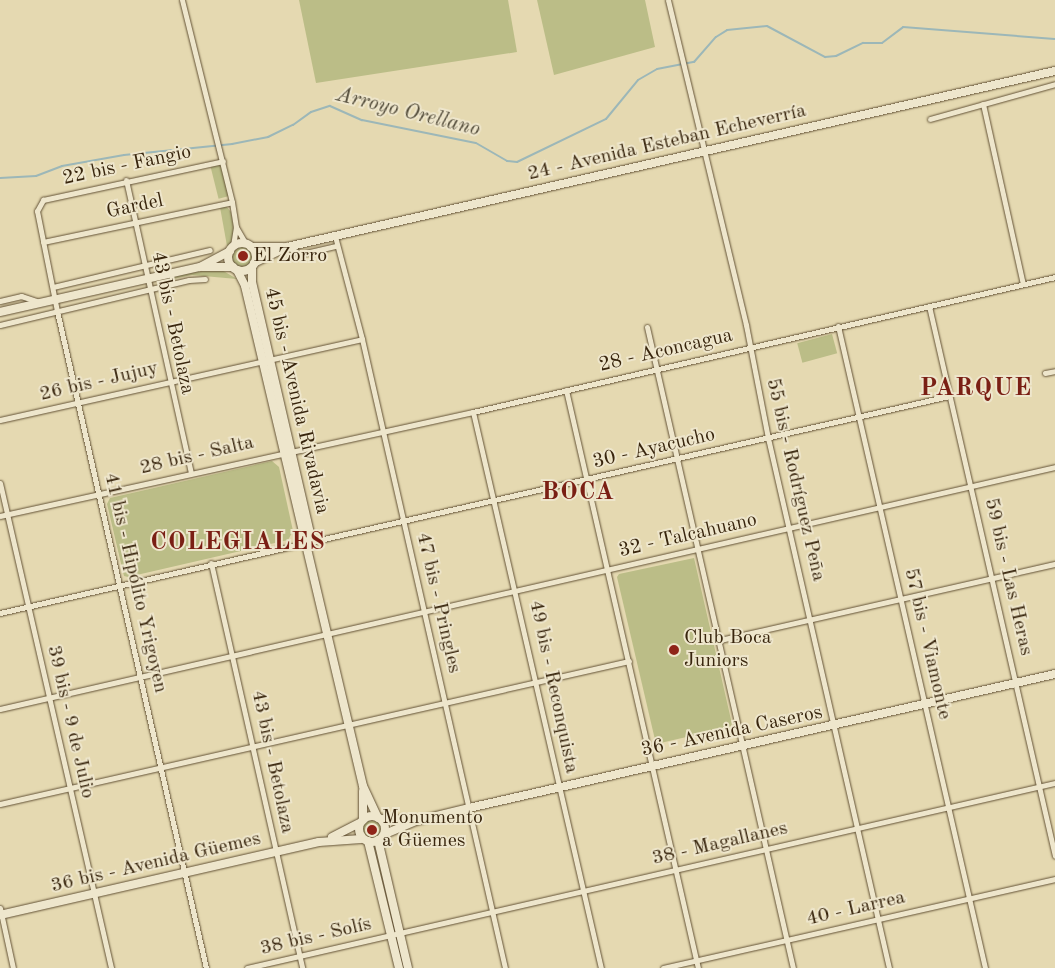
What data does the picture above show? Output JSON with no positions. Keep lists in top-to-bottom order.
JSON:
{
  "streets": {
    "main road": [
      "24 - Avenida Esteban Echeverría",
      "45 bis - Avenida Rivadavia",
      "36 - Avenida Caseros",
      "36 bis - Avenida Güemes"
    ],
    "street": [
      "22 bis - Fangio",
      "Gardel",
      "43 bis - Betolaza",
      "28 - Aconcagua",
      "26 bis - Jujuy",
      "30 - Ayacucho",
      "28 bis - Salta",
      "55 bis - Rodríguez Peña",
      "32 - Talcahuano",
      "59 bis - Las Heras",
      "41 bis - Hipólito Yrigoyen",
      "47 bis - Pringles",
      "57 bis - Viamonte",
      "49 bis - Reconquista",
      "39 bis - 9 de Julio",
      "38 - Magallanes",
      "40 - Larrea",
      "38 bis - Solís"
    ]
  },
  "crossings": [
    ["24 - Avenida Esteban Echeverría", "45 bis - Avenida Rivadavia"],
    ["24 - Avenida Esteban Echeverría", "55 bis - Rodríguez Peña"],
    ["24 - Avenida Esteban Echeverría", "47 bis - Pringles"],
    ["22 bis - Fangio", "43 bis - Betolaza"],
    ["22 bis - Fangio", "41 bis - Hipólito Yrigoyen"],
    ["Gardel", "43 bis - Betolaza"],
    ["Gardel", "41 bis - Hipólito Yrigoyen"],
    ["43 bis - Betolaza", "26 bis - Jujuy"],
    ["43 bis - Betolaza", "30 - Ayacucho"],
    ["43 bis - Betolaza", "28 bis - Salta"],
    ["43 bis - Betolaza", "32 - Talcahuano"],
    ["43 bis - Betolaza", "36 bis - Avenida Güemes"],
    ["43 bis - Betolaza", "38 bis - Solís"],
    ["28 - Aconcagua", "45 bis - Avenida Rivadavia"],
    ["28 - Aconcagua", "28 bis - Salta"],
    ["28 - Aconcagua", "55 bis - Rodríguez Peña"],
    ["28 - Aconcagua", "59 bis - Las Heras"],
    ["28 - Aconcagua", "47 bis - Pringles"],
    ["28 - Aconcagua", "57 bis - Viamonte"],
    ["28 - Aconcagua", "49 bis - Reconquista"],
    ["26 bis - Jujuy", "45 bis - Avenida Rivadavia"],
    ["26 bis - Jujuy", "41 bis - Hipólito Yrigoyen"],
    ["26 bis - Jujuy", "47 bis - Pringles"],
    ["45 bis - Avenida Rivadavia", "30 - Ayacucho"],
    ["45 bis - Avenida Rivadavia", "28 bis - Salta"],
    ["45 bis - Avenida Rivadavia", "32 - Talcahuano"],
    ["45 bis - Avenida Rivadavia", "36 - Avenida Caseros"],
    ["45 bis - Avenida Rivadavia", "36 bis - Avenida Güemes"],
    ["30 - Ayacucho", "55 bis - Rodríguez Peña"],
    ["30 - Ayacucho", "59 bis - Las Heras"],
    ["30 - Ayacucho", "41 bis - Hipólito Yrigoyen"],
    ["30 - Ayacucho", "47 bis - Pringles"],
    ["30 - Ayacucho", "57 bis - Viamonte"],
    ["30 - Ayacucho", "49 bis - Reconquista"],
    ["30 - Ayacucho", "39 bis - 9 de Julio"],
    ["28 bis - Salta", "41 bis - Hipólito Yrigoyen"],
    ["28 bis - Salta", "39 bis - 9 de Julio"],
    ["55 bis - Rodríguez Peña", "32 - Talcahuano"],
    ["55 bis - Rodríguez Peña", "36 - Avenida Caseros"],
    ["55 bis - Rodríguez Peña", "38 - Magallanes"],
    ["55 bis - Rodríguez Peña", "40 - Larrea"],
    ["32 - Talcahuano", "59 bis - Las Heras"],
    ["32 - Talcahuano", "41 bis - Hipólito Yrigoyen"],
    ["32 - Talcahuano", "47 bis - Pringles"],
    ["32 - Talcahuano", "57 bis - Viamonte"],
    ["32 - Talcahuano", "49 bis - Reconquista"],
    ["32 - Talcahuano", "39 bis - 9 de Julio"],
    ["59 bis - Las Heras", "36 - Avenida Caseros"],
    ["59 bis - Las Heras", "38 - Magallanes"],
    ["41 bis - Hipólito Yrigoyen", "36 bis - Avenida Güemes"],
    ["47 bis - Pringles", "36 - Avenida Caseros"],
    ["47 bis - Pringles", "38 - Magallanes"],
    ["57 bis - Viamonte", "36 - Avenida Caseros"],
    ["57 bis - Viamonte", "38 - Magallanes"],
    ["57 bis - Viamonte", "40 - Larrea"],
    ["49 bis - Reconquista", "36 - Avenida Caseros"],
    ["49 bis - Reconquista", "38 - Magallanes"],
    ["39 bis - 9 de Julio", "36 bis - Avenida Güemes"],
    ["36 - Avenida Caseros", "36 bis - Avenida Güemes"],
    ["38 - Magallanes", "38 bis - Solís"]
  ],
  "districts": ["PARQUE", "BOCA", "COLEGIALES"],
  "water": ["Arroyo Orellano"],
  "places": ["El Zorro", "Club Boca Juniors", "Monumento a Güemes"]
}
